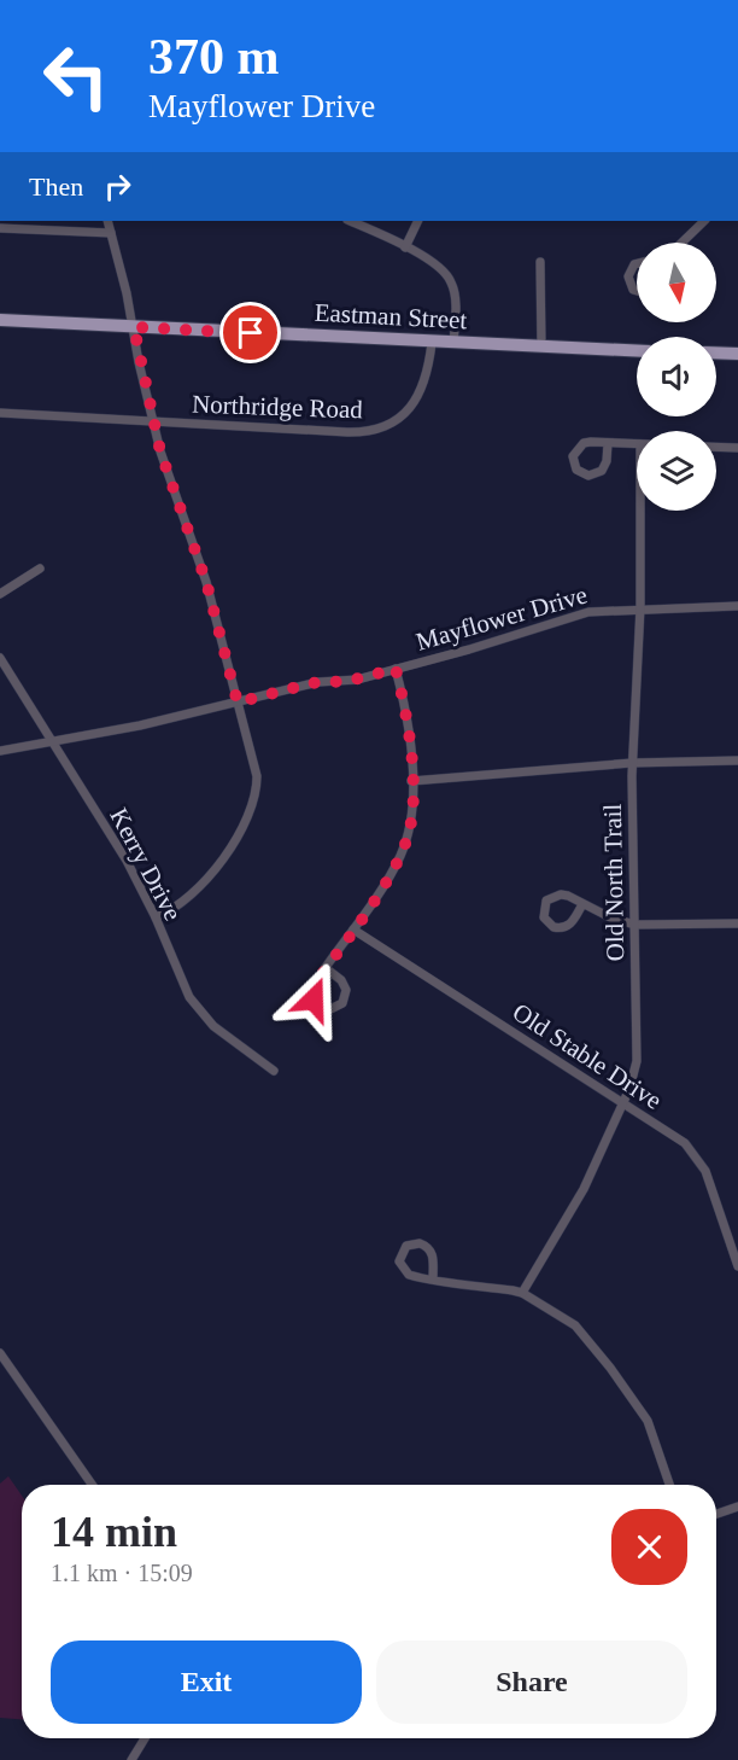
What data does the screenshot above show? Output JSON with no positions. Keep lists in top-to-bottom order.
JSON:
{
  "streets": {
    "main road": ["Eastman Street"],
    "street": [
      "Northridge Road",
      "Mayflower Drive",
      "Kerry Drive",
      "Old North Trail",
      "Old Stable Drive"
    ]
  },
  "crossings": [
    ["Eastman Street", "Northridge Road"],
    ["Mayflower Drive", "Kerry Drive"],
    ["Mayflower Drive", "Old North Trail"],
    ["Old North Trail", "Old Stable Drive"]
  ],
  "north": "bottom",
  "page": {
    "turn": ["370 m", "Mayflower Drive"],
    "then": "Then",
    "heading": ["14 min", "1.1 km · 15:09"],
    "buttons": ["Exit", "Share"]
  }
}
